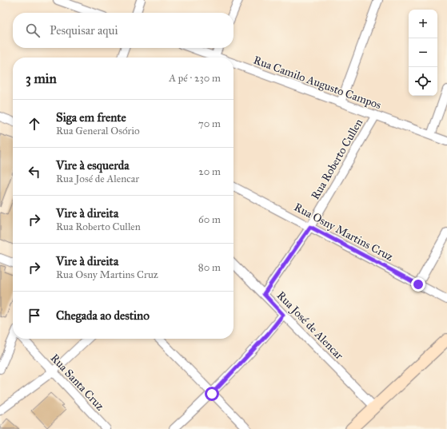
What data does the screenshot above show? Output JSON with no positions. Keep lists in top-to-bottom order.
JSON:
{
  "streets": {
    "street": [
      "Rua Camilo Augusto Campos",
      "Rua Roberto Cullen",
      "Rua Osny Martins Cruz",
      "Rua José de Alencar",
      "Rua Santa Cruz"
    ]
  },
  "crossings": [
    ["Rua Camilo Augusto Campos", "Rua Roberto Cullen"],
    ["Rua Roberto Cullen", "Rua Osny Martins Cruz"],
    ["Rua Roberto Cullen", "Rua José de Alencar"]
  ],
  "page": {
    "map_buttons": ["+", "−"],
    "search": "Pesquisar aqui",
    "heading": ["3 min", "A pé · 230 m"],
    "list": [
      ["Siga em frente", "Rua General Osório", "70 m"],
      ["Vire à esquerda", "Rua José de Alencar", "20 m"],
      ["Vire à direita", "Rua Roberto Cullen", "60 m"],
      ["Vire à direita", "Rua Osny Martins Cruz", "80 m"],
      "Chegada ao destino"
    ]
  }
}
